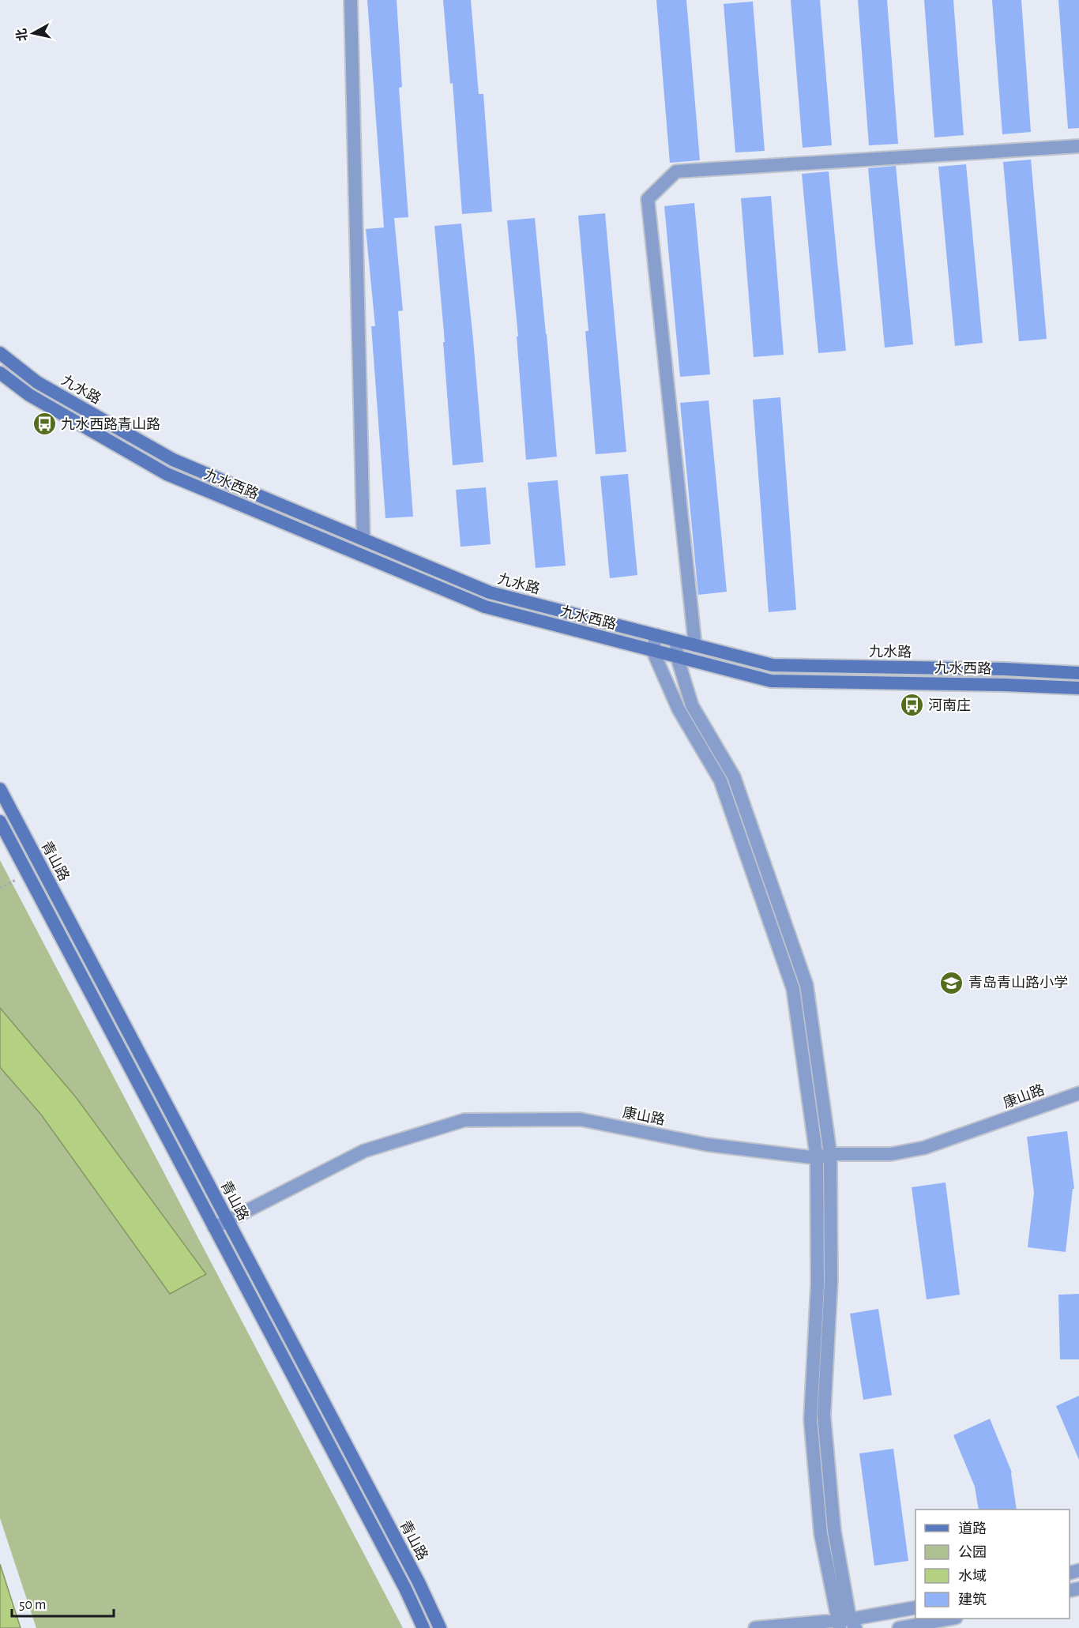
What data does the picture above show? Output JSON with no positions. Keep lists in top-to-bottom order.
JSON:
{
  "streets": {
    "main road": ["九水路", "九水西路", "青山路"],
    "street": ["康山路"]
  },
  "crossings": [
    ["青山路", "康山路"]
  ],
  "places": {
    "bus stop": ["九水西路青山路", "河南庄"],
    "school or university": ["青岛青山路小学"]
  },
  "legend": [
    "道路",
    "公园",
    "水域",
    "建筑"
  ],
  "scale_bar": "50 m",
  "north": "left"
}
